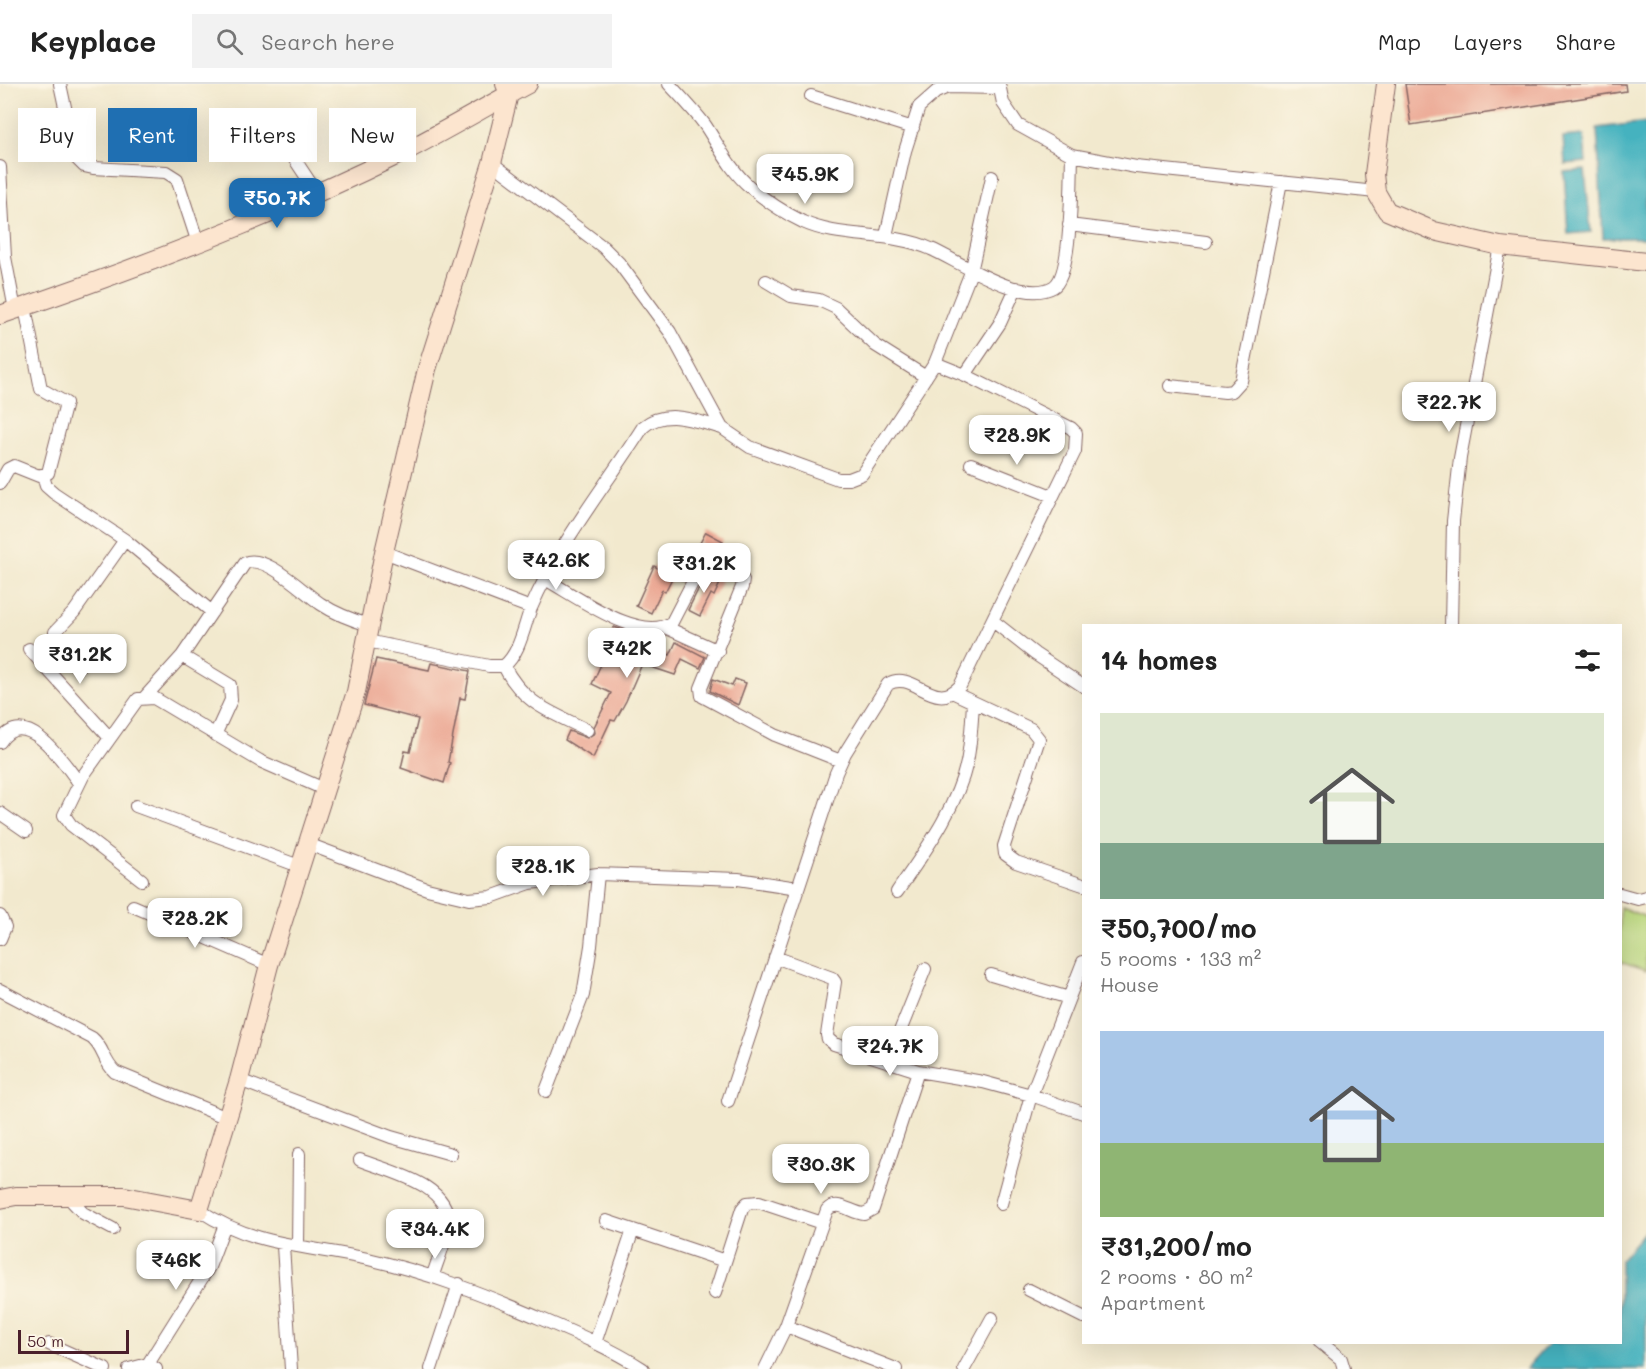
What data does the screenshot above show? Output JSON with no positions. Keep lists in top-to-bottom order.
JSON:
{
  "scale_bar": "50 m",
  "page": {
    "header": "Keyplace",
    "search": "Search here",
    "nav": ["Map", "Layers", "Share"],
    "chip": [
      "Buy",
      "Rent",
      "Filters",
      "New"
    ],
    "price": [
      "₹45.9K",
      "₹50.7K",
      "₹22.7K",
      "₹28.9K",
      "₹42.6K",
      "₹31.2K",
      "₹42K",
      "₹31.2K",
      "₹28.1K",
      "₹28.2K",
      "₹24.7K",
      "₹30.3K",
      "₹34.4K",
      "₹46K"
    ],
    "heading": "14 homes",
    "list": [
      {
        "name": "₹50,700/mo",
        "note": "5 rooms · 133 m² · House"
      },
      {
        "name": "₹31,200/mo",
        "note": "2 rooms · 80 m² · Apartment"
      }
    ],
    "scale": "50 m"
  }
}
